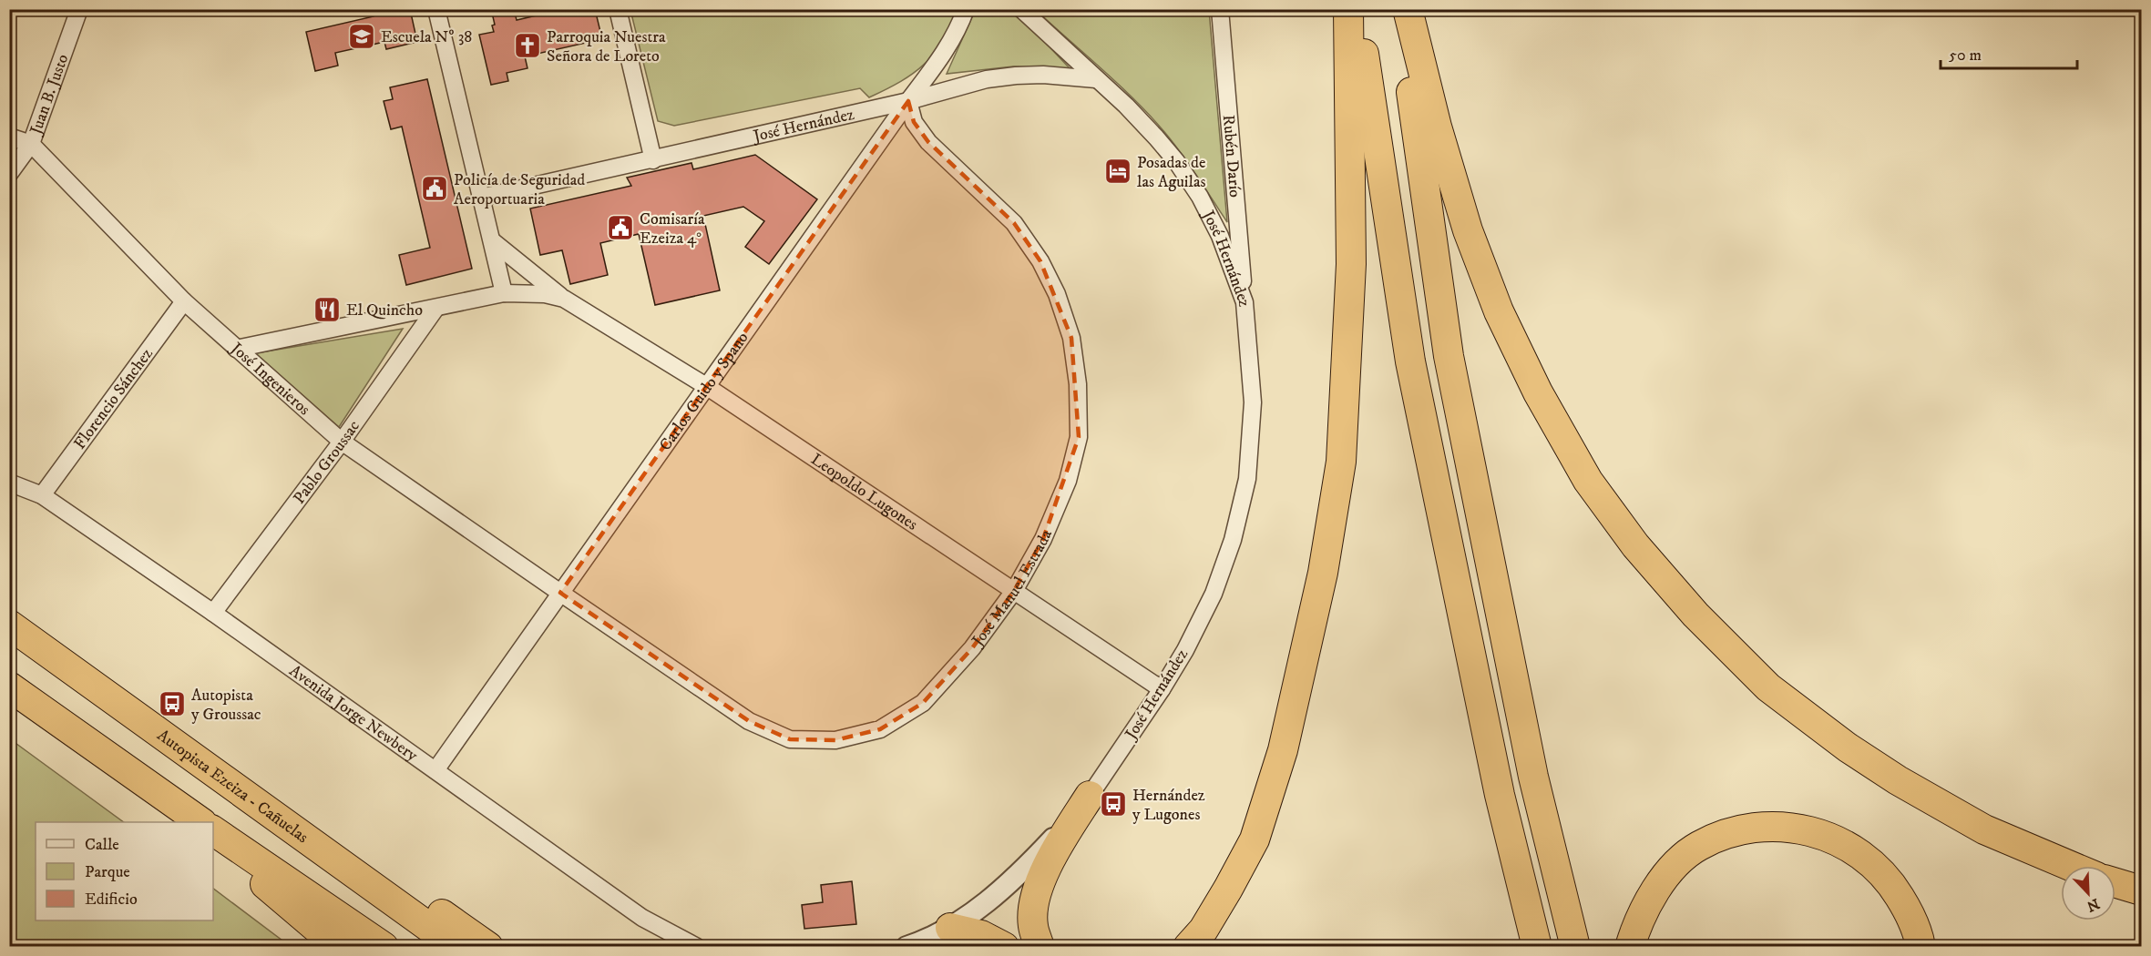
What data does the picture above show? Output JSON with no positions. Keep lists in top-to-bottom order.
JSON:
{
  "streets": {
    "highway": ["Autopista Ezeiza - Cañuelas"],
    "street": [
      "Juan B. Justo",
      "José Hernández",
      "Rubén Darío",
      "José Ingenieros",
      "Carlos Guido y Spano",
      "Florencio Sánchez",
      "Pablo Groussac",
      "Leopoldo Lugones",
      "José Manuel Estrada",
      "Avenida Jorge Newbery"
    ]
  },
  "crossings": [
    ["Juan B. Justo", "José Ingenieros"],
    ["José Hernández", "Rubén Darío"],
    ["José Hernández", "Carlos Guido y Spano"],
    ["José Hernández", "Leopoldo Lugones"],
    ["José Hernández", "José Manuel Estrada"],
    ["José Ingenieros", "Carlos Guido y Spano"],
    ["José Ingenieros", "Florencio Sánchez"],
    ["José Ingenieros", "Pablo Groussac"],
    ["José Ingenieros", "Leopoldo Lugones"],
    ["José Ingenieros", "José Manuel Estrada"],
    ["Carlos Guido y Spano", "Leopoldo Lugones"],
    ["Carlos Guido y Spano", "José Manuel Estrada"],
    ["Carlos Guido y Spano", "Avenida Jorge Newbery"],
    ["Florencio Sánchez", "Avenida Jorge Newbery"],
    ["Pablo Groussac", "Leopoldo Lugones"],
    ["Pablo Groussac", "Avenida Jorge Newbery"],
    ["Leopoldo Lugones", "José Manuel Estrada"]
  ],
  "places": {
    "school or university": ["Escuela Nº 38"],
    "church": ["Parroquia Nuestra Señora de Loreto"],
    "hotel": ["Posadas de las Aguilas"],
    "public building": ["Policía de Seguridad Aeroportuaria", "Comisaría Ezeiza 4°"],
    "restaurant": ["El Quincho"],
    "bus stop": ["Autopista y Groussac", "Hernández y Lugones"]
  },
  "legend": ["Calle", "Parque", "Edificio"],
  "scale_bar": "50 m",
  "north": "bottom right"
}
